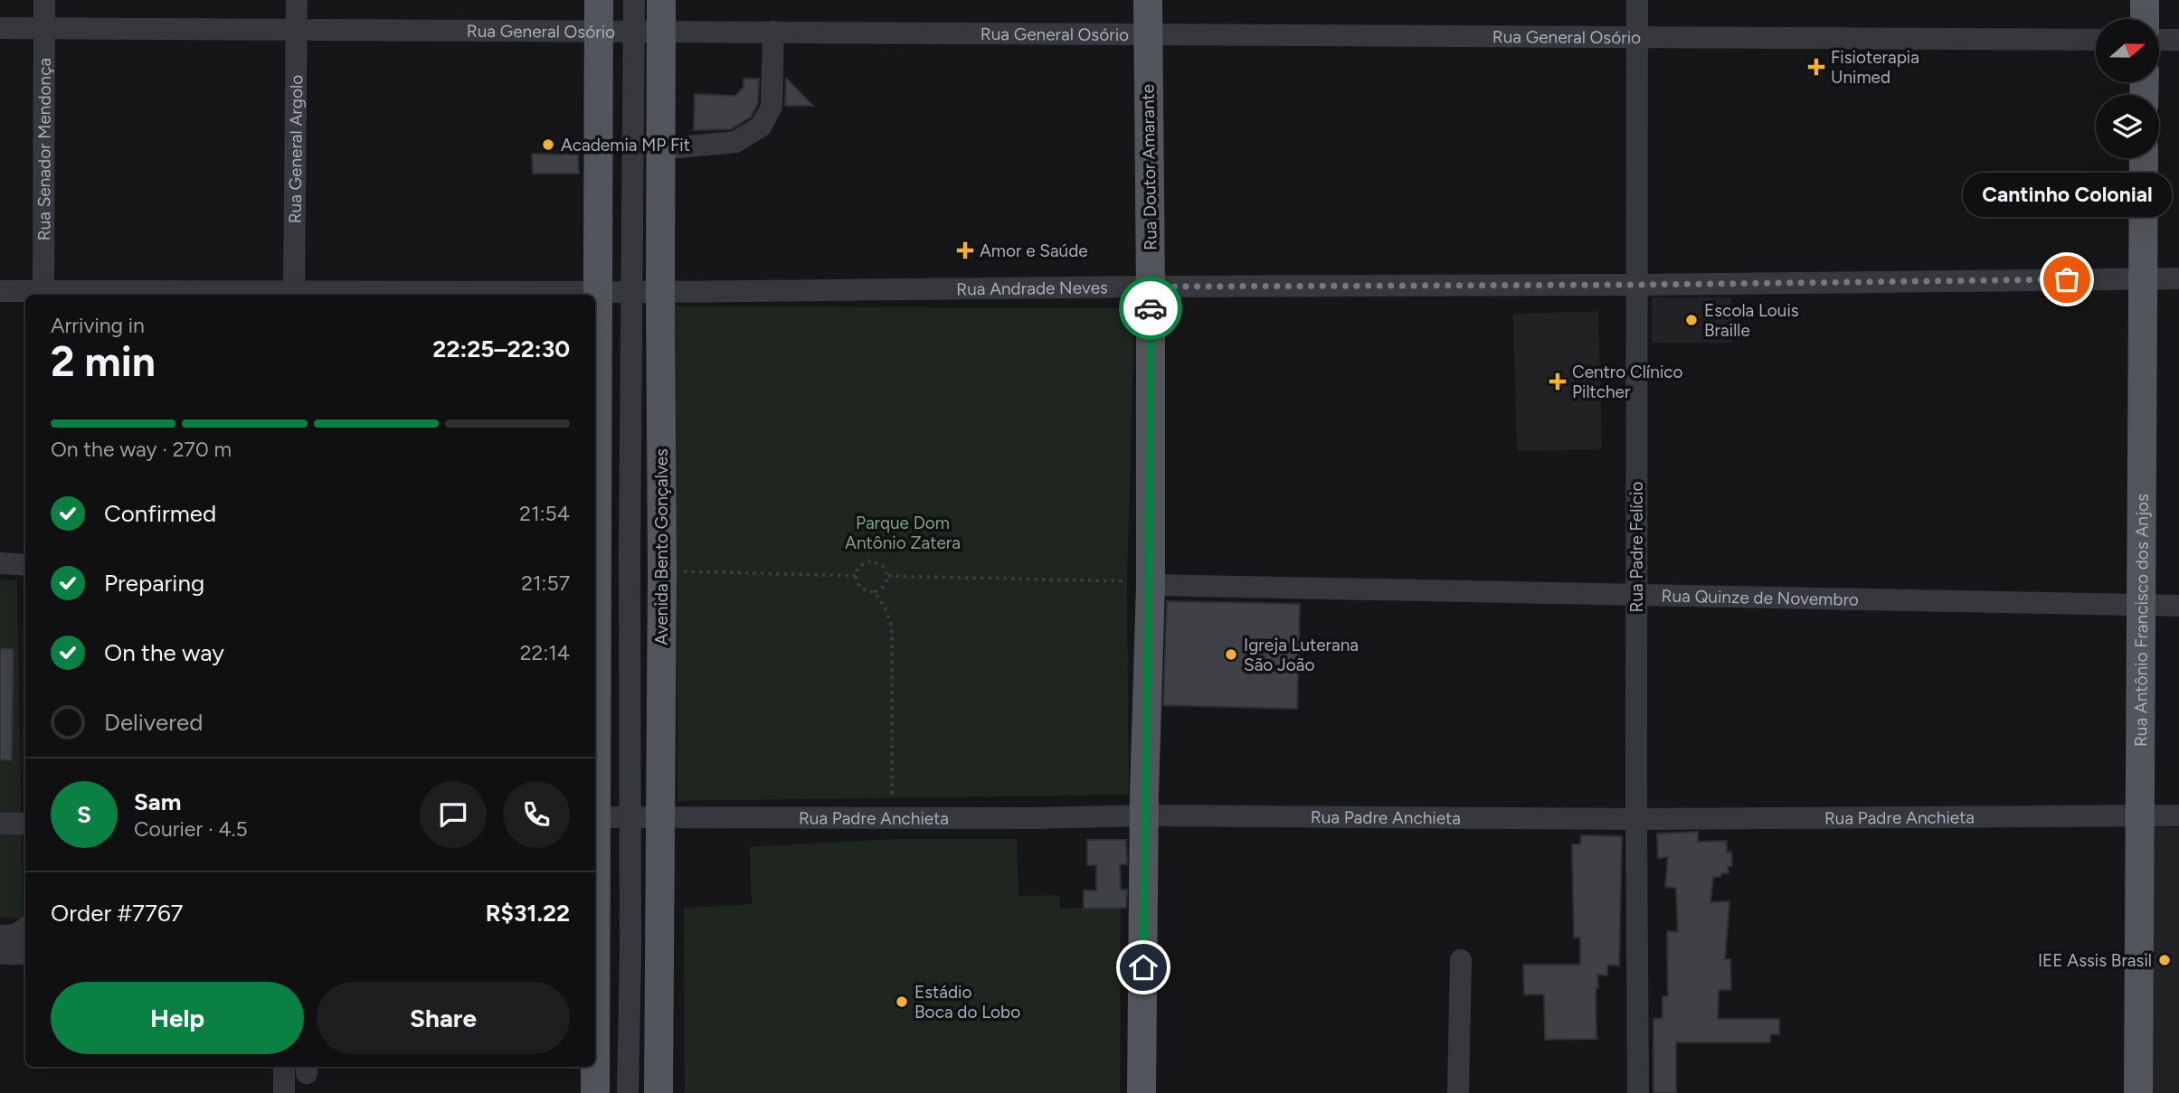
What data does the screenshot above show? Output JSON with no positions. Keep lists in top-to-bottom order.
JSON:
{
  "streets": {
    "main road": ["Rua Doutor Amarante", "Avenida Bento Gonçalves", "Rua Antônio Francisco dos Anjos"],
    "street": [
      "Rua General Osório",
      "Rua Senador Mendonça",
      "Rua General Argolo",
      "Rua Andrade Neves",
      "Rua Padre Felício",
      "Rua Quinze de Novembro",
      "Rua Padre Anchieta"
    ]
  },
  "crossings": [
    ["Rua General Osório", "Rua Senador Mendonça"],
    ["Rua General Osório", "Rua General Argolo"],
    ["Rua General Osório", "Rua Doutor Amarante"],
    ["Rua General Osório", "Avenida Bento Gonçalves"],
    ["Rua General Osório", "Rua Padre Felício"],
    ["Rua Senador Mendonça", "Rua Andrade Neves"],
    ["Rua General Argolo", "Rua Andrade Neves"],
    ["Rua Doutor Amarante", "Rua Andrade Neves"],
    ["Rua Doutor Amarante", "Rua Quinze de Novembro"],
    ["Rua Doutor Amarante", "Rua Padre Anchieta"],
    ["Rua Andrade Neves", "Avenida Bento Gonçalves"],
    ["Rua Andrade Neves", "Rua Padre Felício"],
    ["Rua Andrade Neves", "Rua Antônio Francisco dos Anjos"],
    ["Avenida Bento Gonçalves", "Rua Padre Anchieta"],
    ["Rua Padre Felício", "Rua Quinze de Novembro"],
    ["Rua Padre Felício", "Rua Padre Anchieta"],
    ["Rua Quinze de Novembro", "Rua Antônio Francisco dos Anjos"],
    ["Rua Antônio Francisco dos Anjos", "Rua Padre Anchieta"]
  ],
  "parks": ["Parque Dom Antônio Zatera"],
  "places": {
    "health": ["Fisioterapia Unimed", "Amor e Saúde", "Centro Clínico Piltcher"],
    "other": [
      "Academia MP Fit",
      "Cantinho Colonial",
      "Escola Louis Braille",
      "Igreja Luterana São João",
      "IEE Assis Brasil",
      "Estádio Boca do Lobo"
    ]
  },
  "north": "right",
  "page": {
    "bubble": "Cantinho Colonial",
    "heading": ["2 min", "Arriving in", "22:25–22:30"],
    "panel": [
      "Sam",
      "Courier · 4.5",
      "Order #7767",
      "R$31.22"
    ],
    "bar": "On the way · 270 m",
    "list": [
      ["Confirmed", "21:54"],
      ["Preparing", "21:57"],
      ["On the way", "22:14"],
      "Delivered"
    ],
    "round": "S",
    "buttons": ["Help", "Share"]
  }
}
